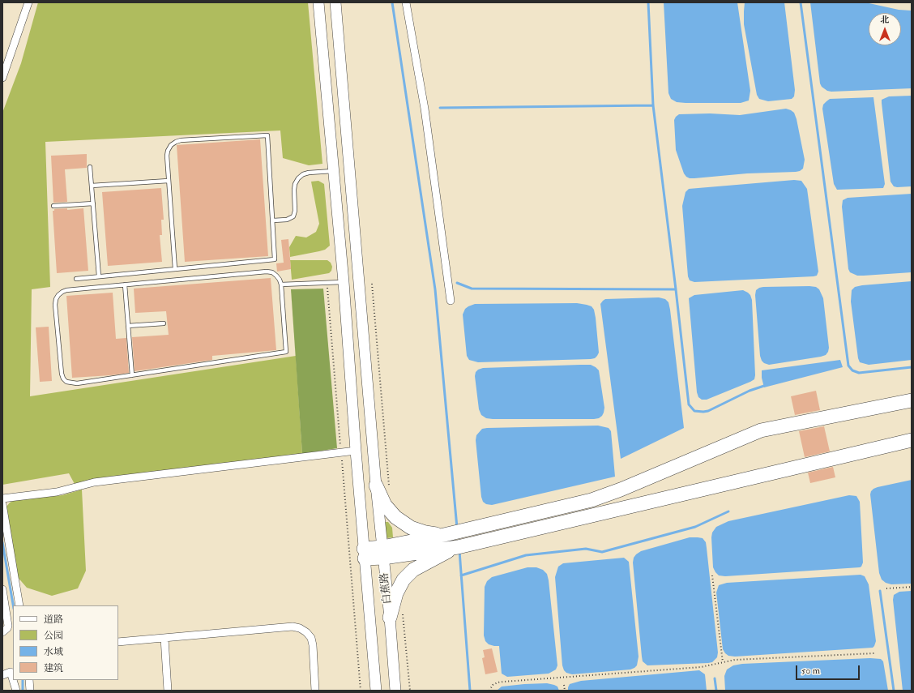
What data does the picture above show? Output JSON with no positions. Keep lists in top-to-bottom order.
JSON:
{
  "streets": {
    "main road": ["白蕉路"]
  },
  "legend": [
    "道路",
    "公园",
    "水域",
    "建筑"
  ],
  "scale_bar": "50 m",
  "north": "top"
}
